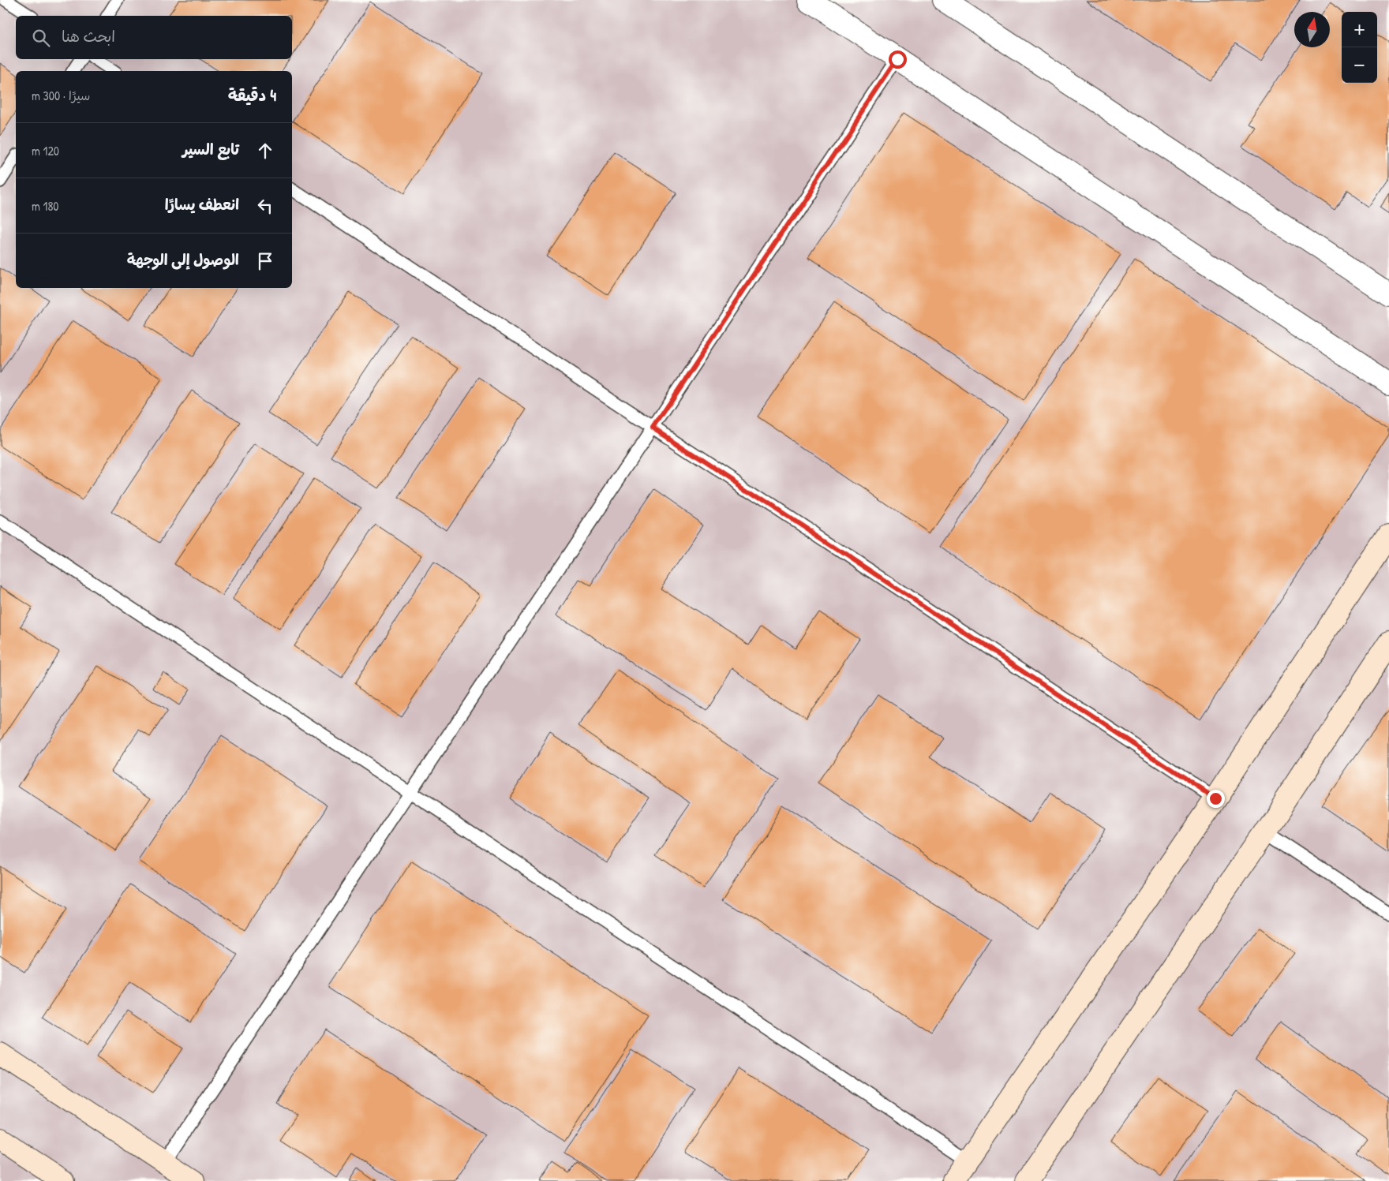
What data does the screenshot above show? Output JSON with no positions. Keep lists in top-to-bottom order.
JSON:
{
  "north": "top",
  "page": {
    "map_buttons": ["+", "−"],
    "search": "ابحث هنا",
    "heading": ["4 دقيقة", "سيرًا · 300 m"],
    "list": [
      ["تابع السير", "120 m"],
      ["انعطف يسارًا", "180 m"],
      "الوصول إلى الوجهة"
    ]
  }
}
